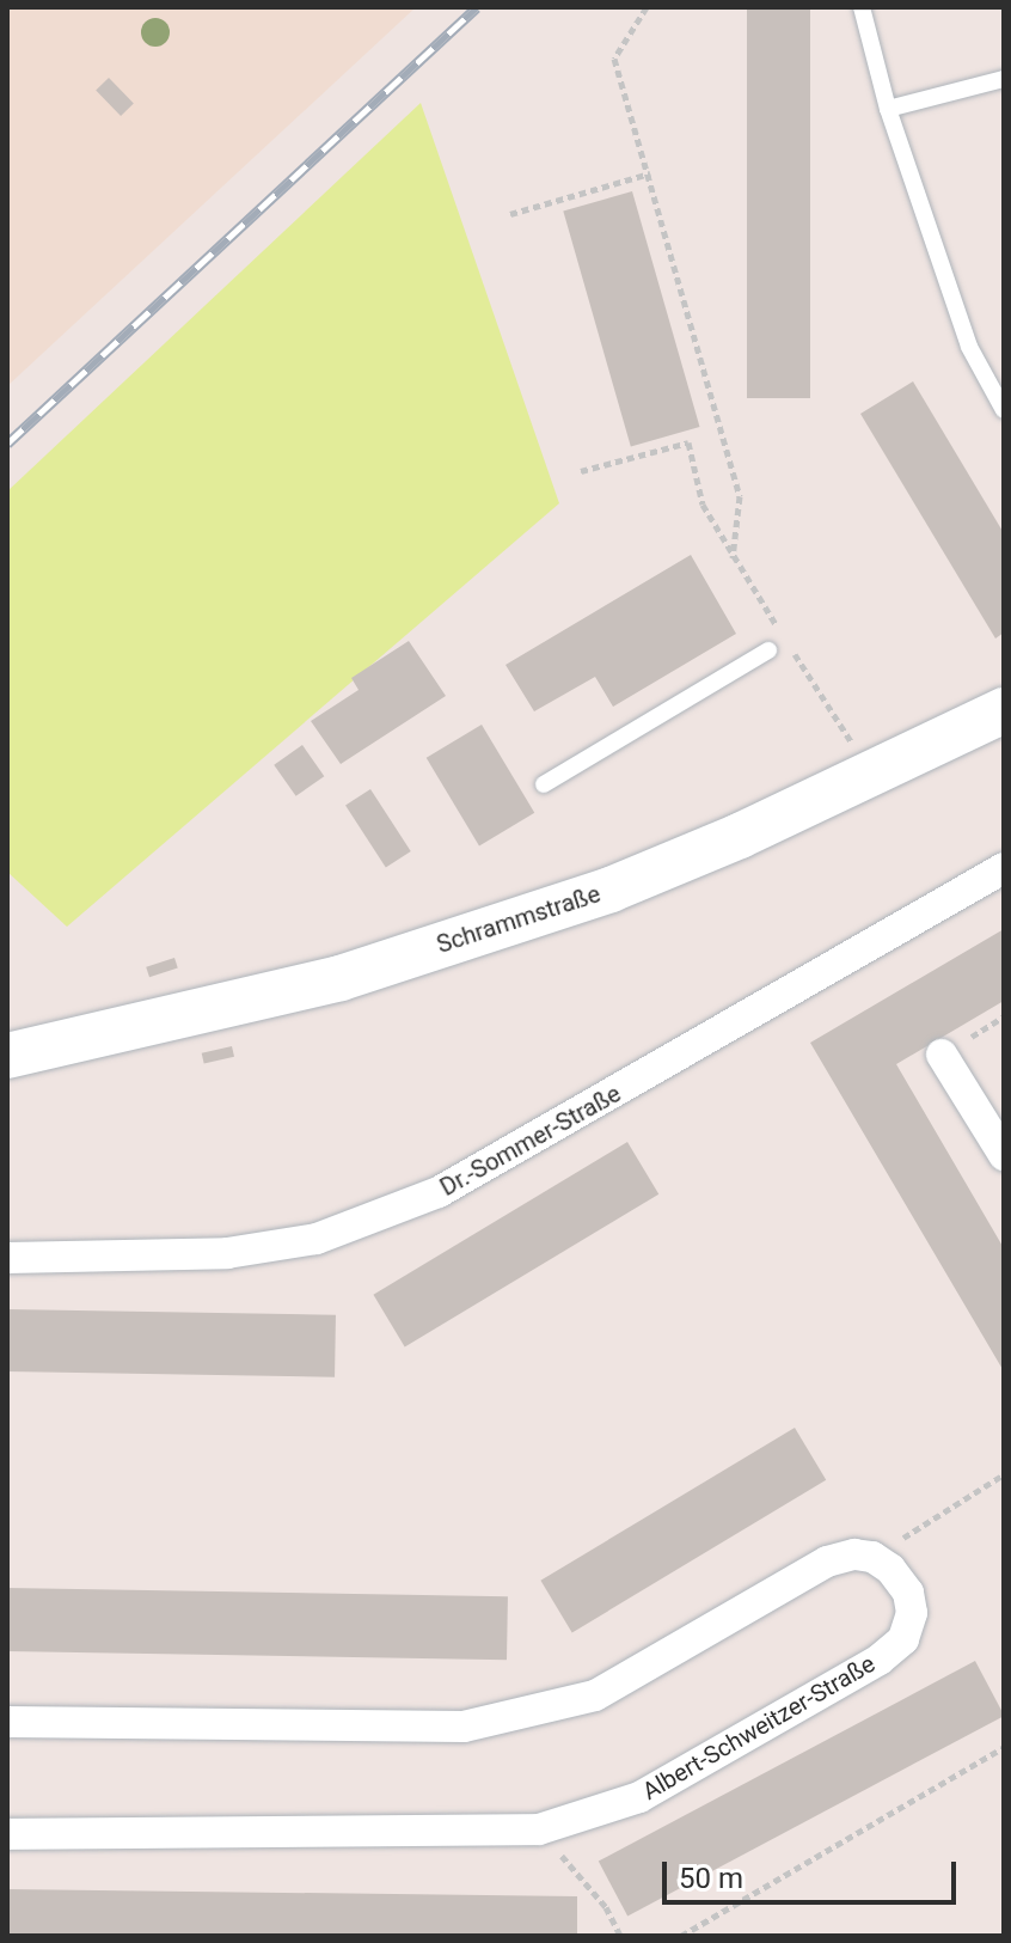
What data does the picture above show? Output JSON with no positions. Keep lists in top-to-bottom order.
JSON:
{
  "streets": {
    "main road": ["Schrammstraße"],
    "street": ["Dr.-Sommer-Straße", "Albert-Schweitzer-Straße"]
  },
  "scale_bar": "50 m"
}
